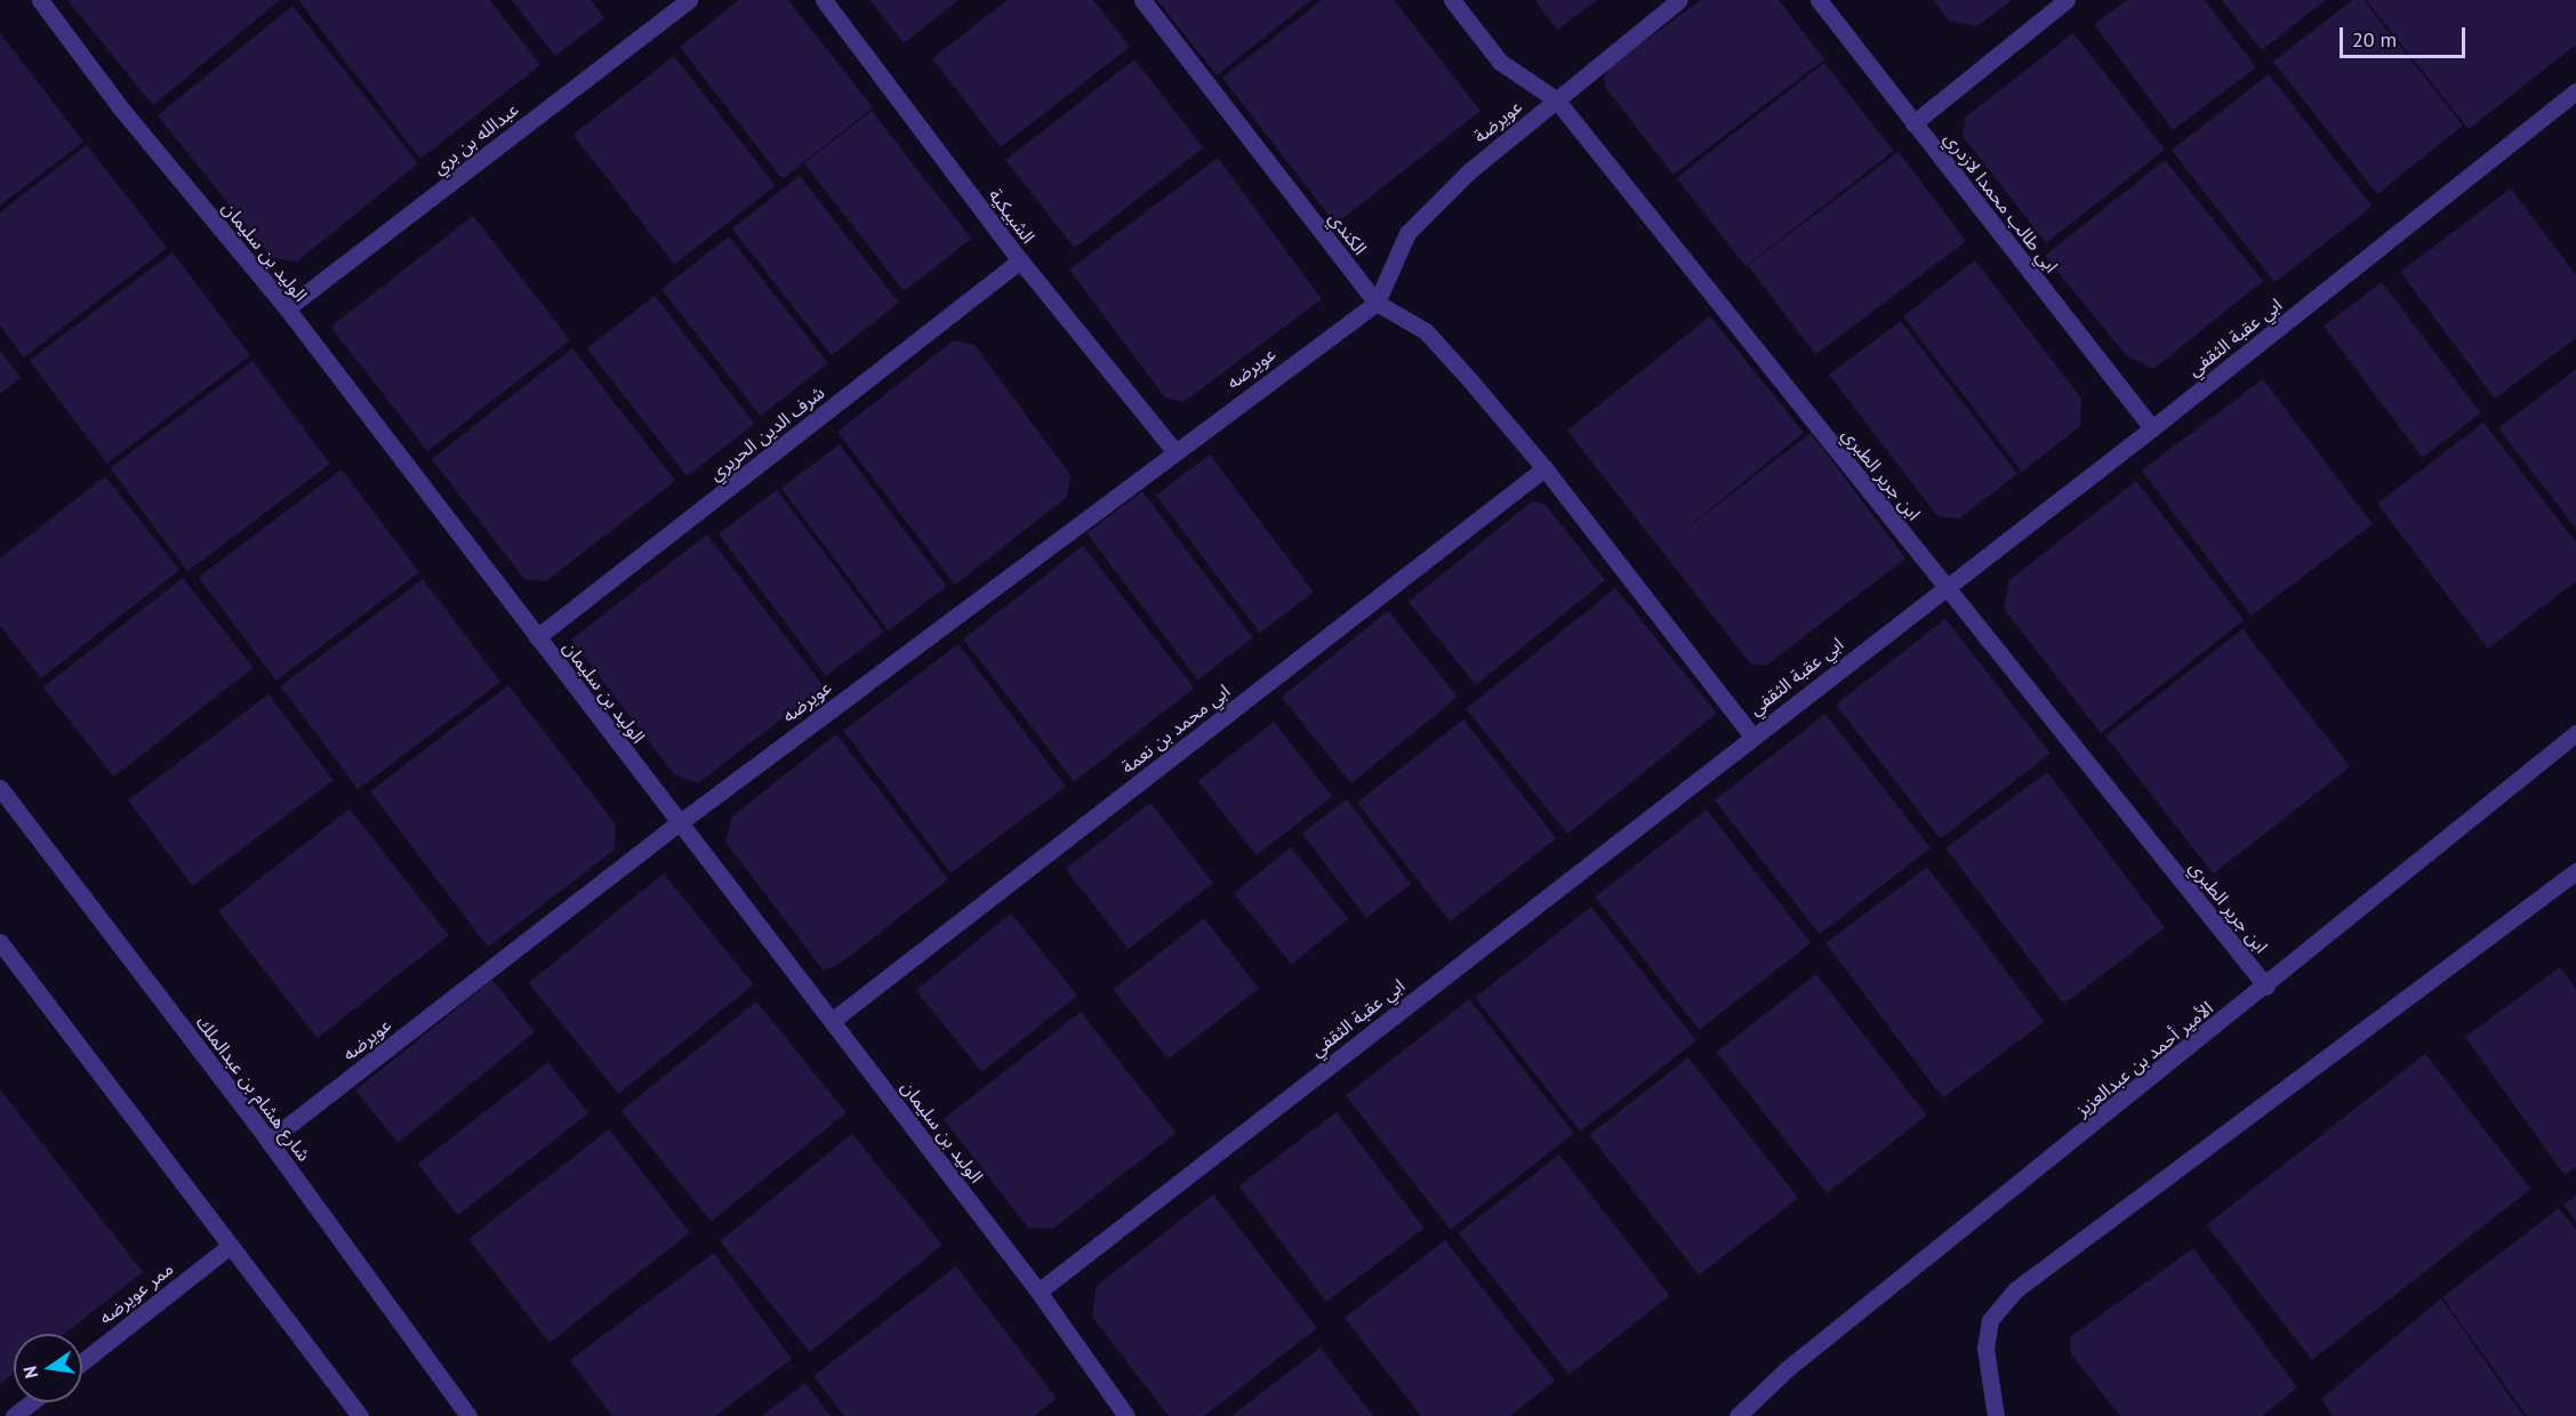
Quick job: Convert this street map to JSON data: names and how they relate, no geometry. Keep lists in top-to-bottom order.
{
  "streets": {
    "street": [
      "عويرضة",
      "عبدالله بن بري",
      "ابي طالب محمدا لازدري",
      "الشبيكية",
      "الكندي",
      "الوليد بن سليمان",
      "ابي عقبة الثقفي",
      "عويرضه",
      "شرف الدين الحريري",
      "ابن جرير الطبري",
      "ابي محمد بن نعمة",
      "الأمير أحمد بن عبدالعزيز",
      "شارع هشام بن عبدالملك",
      "ممر عويرضه"
    ]
  },
  "crossings": [
    ["عويرضة", "الكندي"],
    ["عويرضة", "عويرضه"],
    ["عويرضة", "ابن جرير الطبري"],
    ["عبدالله بن بري", "الوليد بن سليمان"],
    ["ابي طالب محمدا لازدري", "ابي عقبة الثقفي"],
    ["الشبيكية", "عويرضه"],
    ["الشبيكية", "شرف الدين الحريري"],
    ["الكندي", "ابي عقبة الثقفي"],
    ["الكندي", "عويرضه"],
    ["الكندي", "ابي محمد بن نعمة"],
    ["الوليد بن سليمان", "ابي عقبة الثقفي"],
    ["الوليد بن سليمان", "عويرضه"],
    ["الوليد بن سليمان", "شرف الدين الحريري"],
    ["الوليد بن سليمان", "ابي محمد بن نعمة"],
    ["ابي عقبة الثقفي", "ابن جرير الطبري"],
    ["عويرضه", "شارع هشام بن عبدالملك"],
    ["ابن جرير الطبري", "الأمير أحمد بن عبدالعزيز"]
  ],
  "scale_bar": "20 m",
  "north": "left"
}
